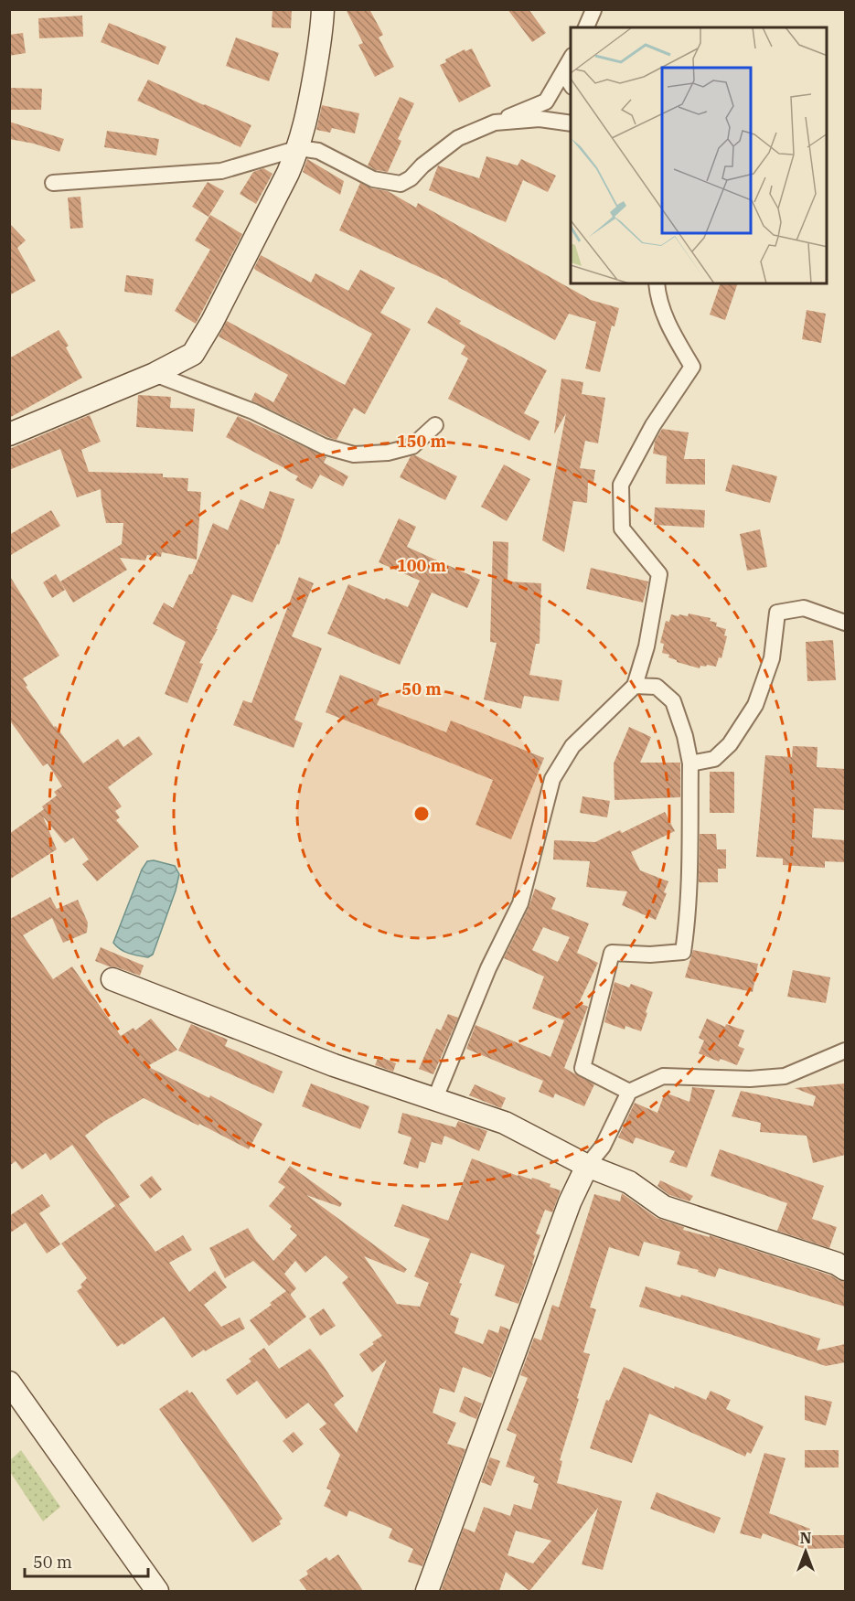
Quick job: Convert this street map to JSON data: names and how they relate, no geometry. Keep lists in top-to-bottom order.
{
  "scale_bar": "50 m",
  "north": "top",
  "rings": ["150 m", "100 m", "50 m"]
}
